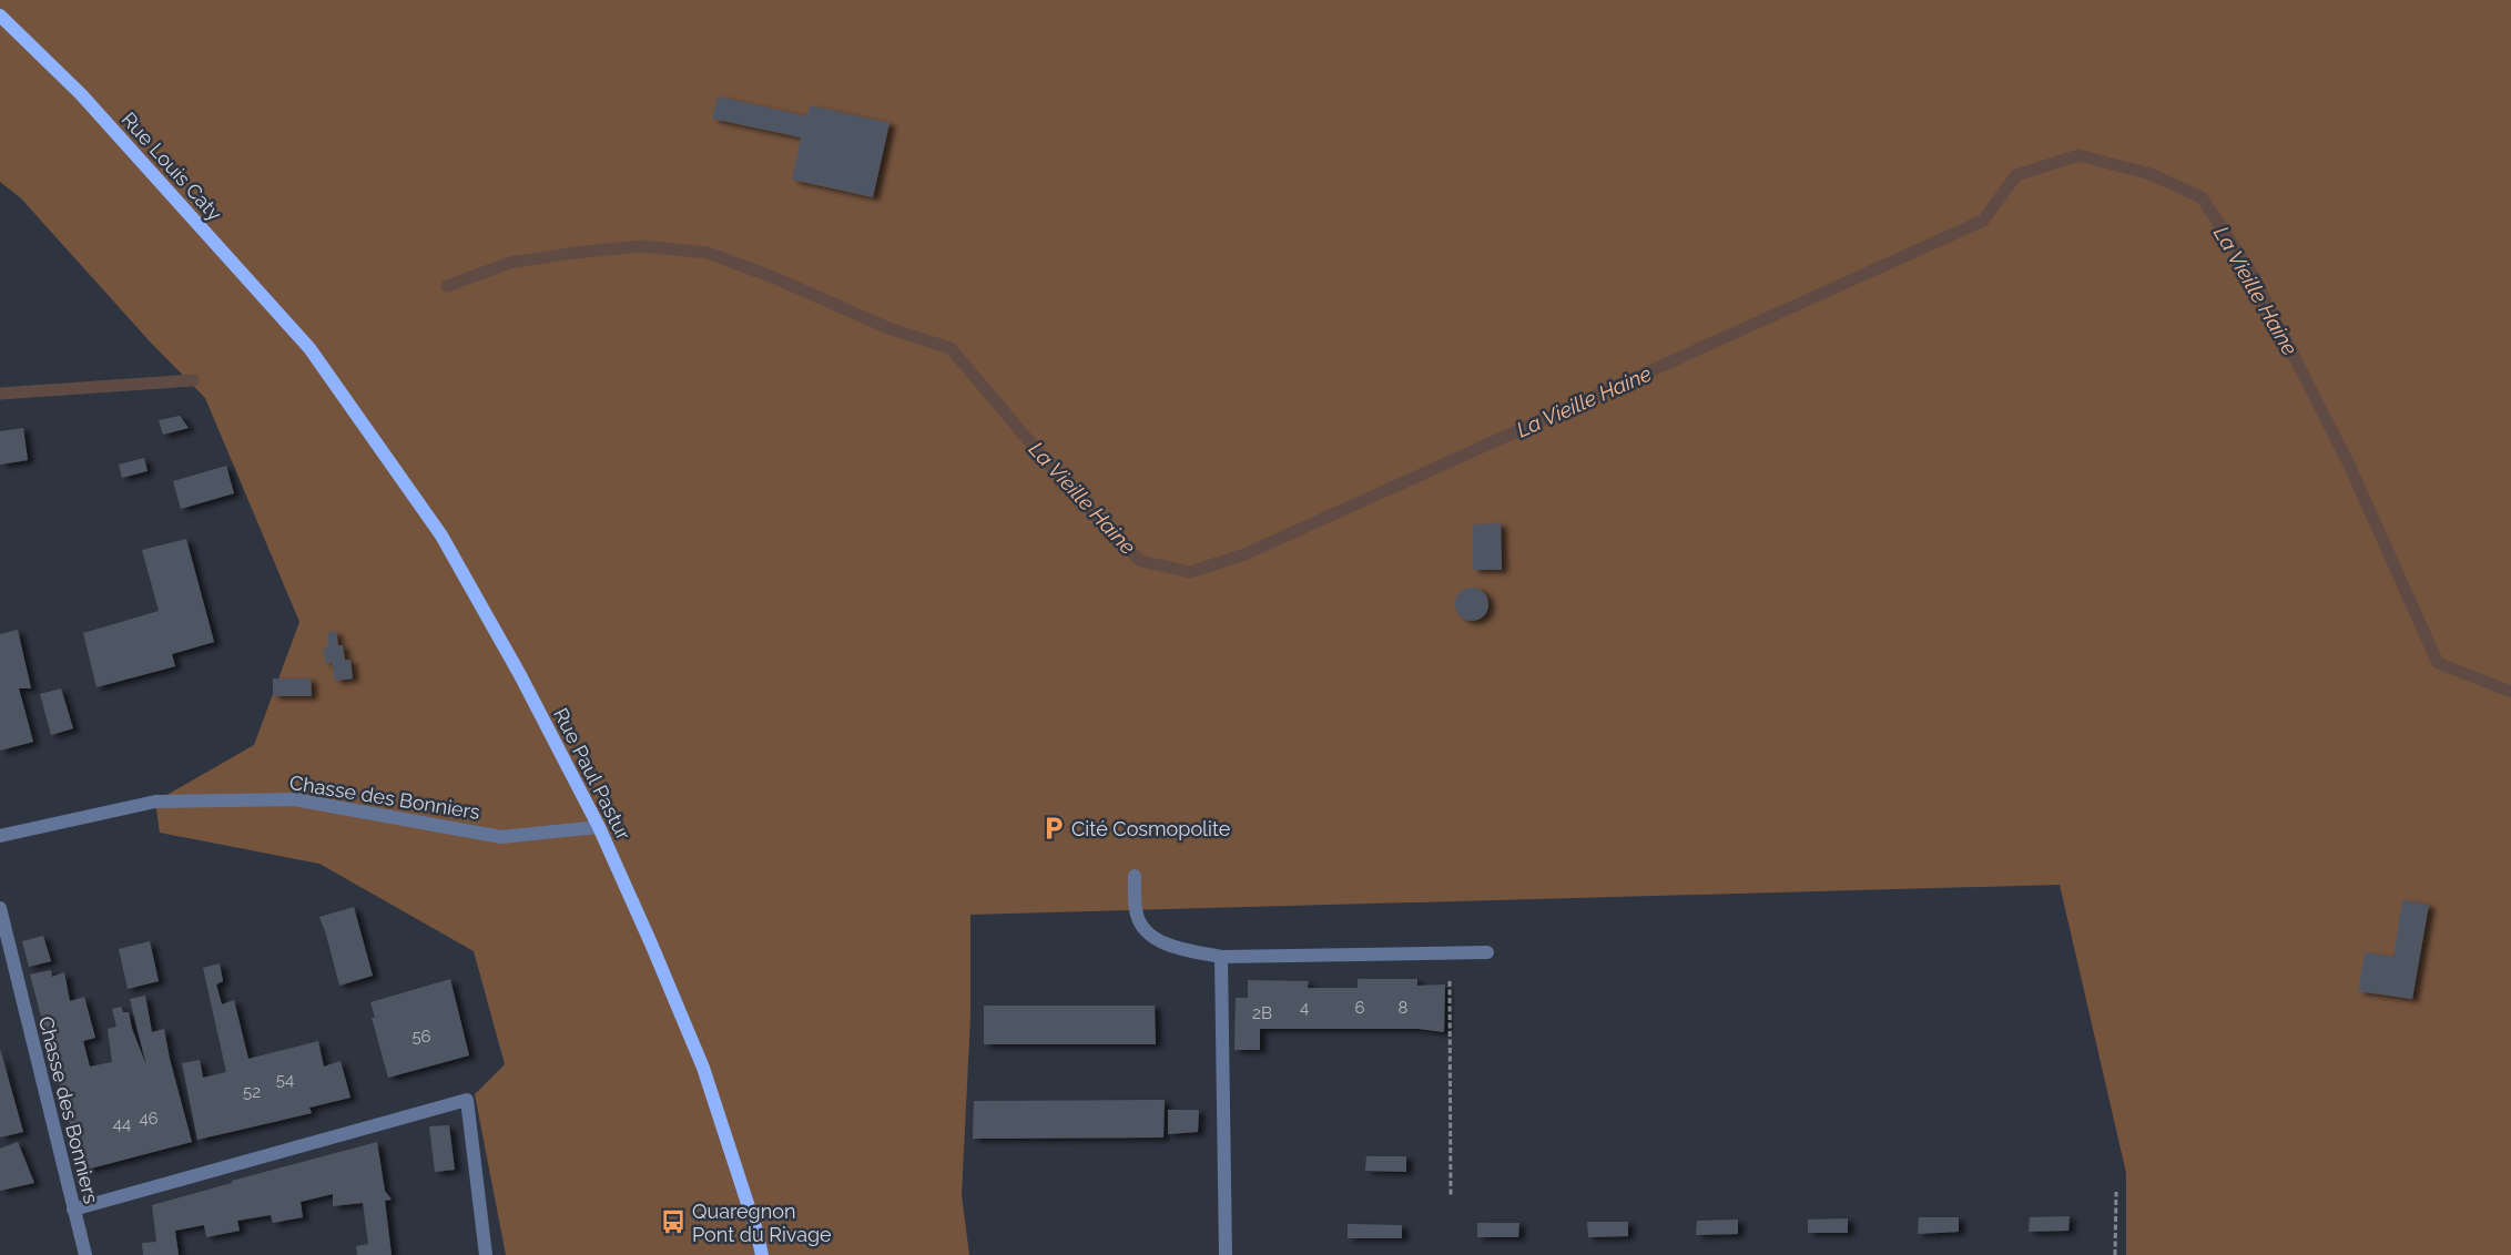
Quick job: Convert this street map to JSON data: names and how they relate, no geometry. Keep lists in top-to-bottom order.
{
  "streets": {
    "main road": ["Rue Louis Caty", "Rue Paul Pastur"],
    "street": ["Chasse des Bonniers"]
  },
  "crossings": [
    ["Rue Louis Caty", "Rue Paul Pastur"],
    ["Rue Paul Pastur", "Chasse des Bonniers"]
  ],
  "water": ["La Vieille Haine"],
  "places": {
    "parking": ["Cité Cosmopolite"],
    "bus stop": ["Quaregnon Pont du Rivage"]
  },
  "house_numbers": [
    "4",
    "6",
    "8",
    "2B",
    "56",
    "54",
    "52",
    "46",
    "44"
  ]
}
